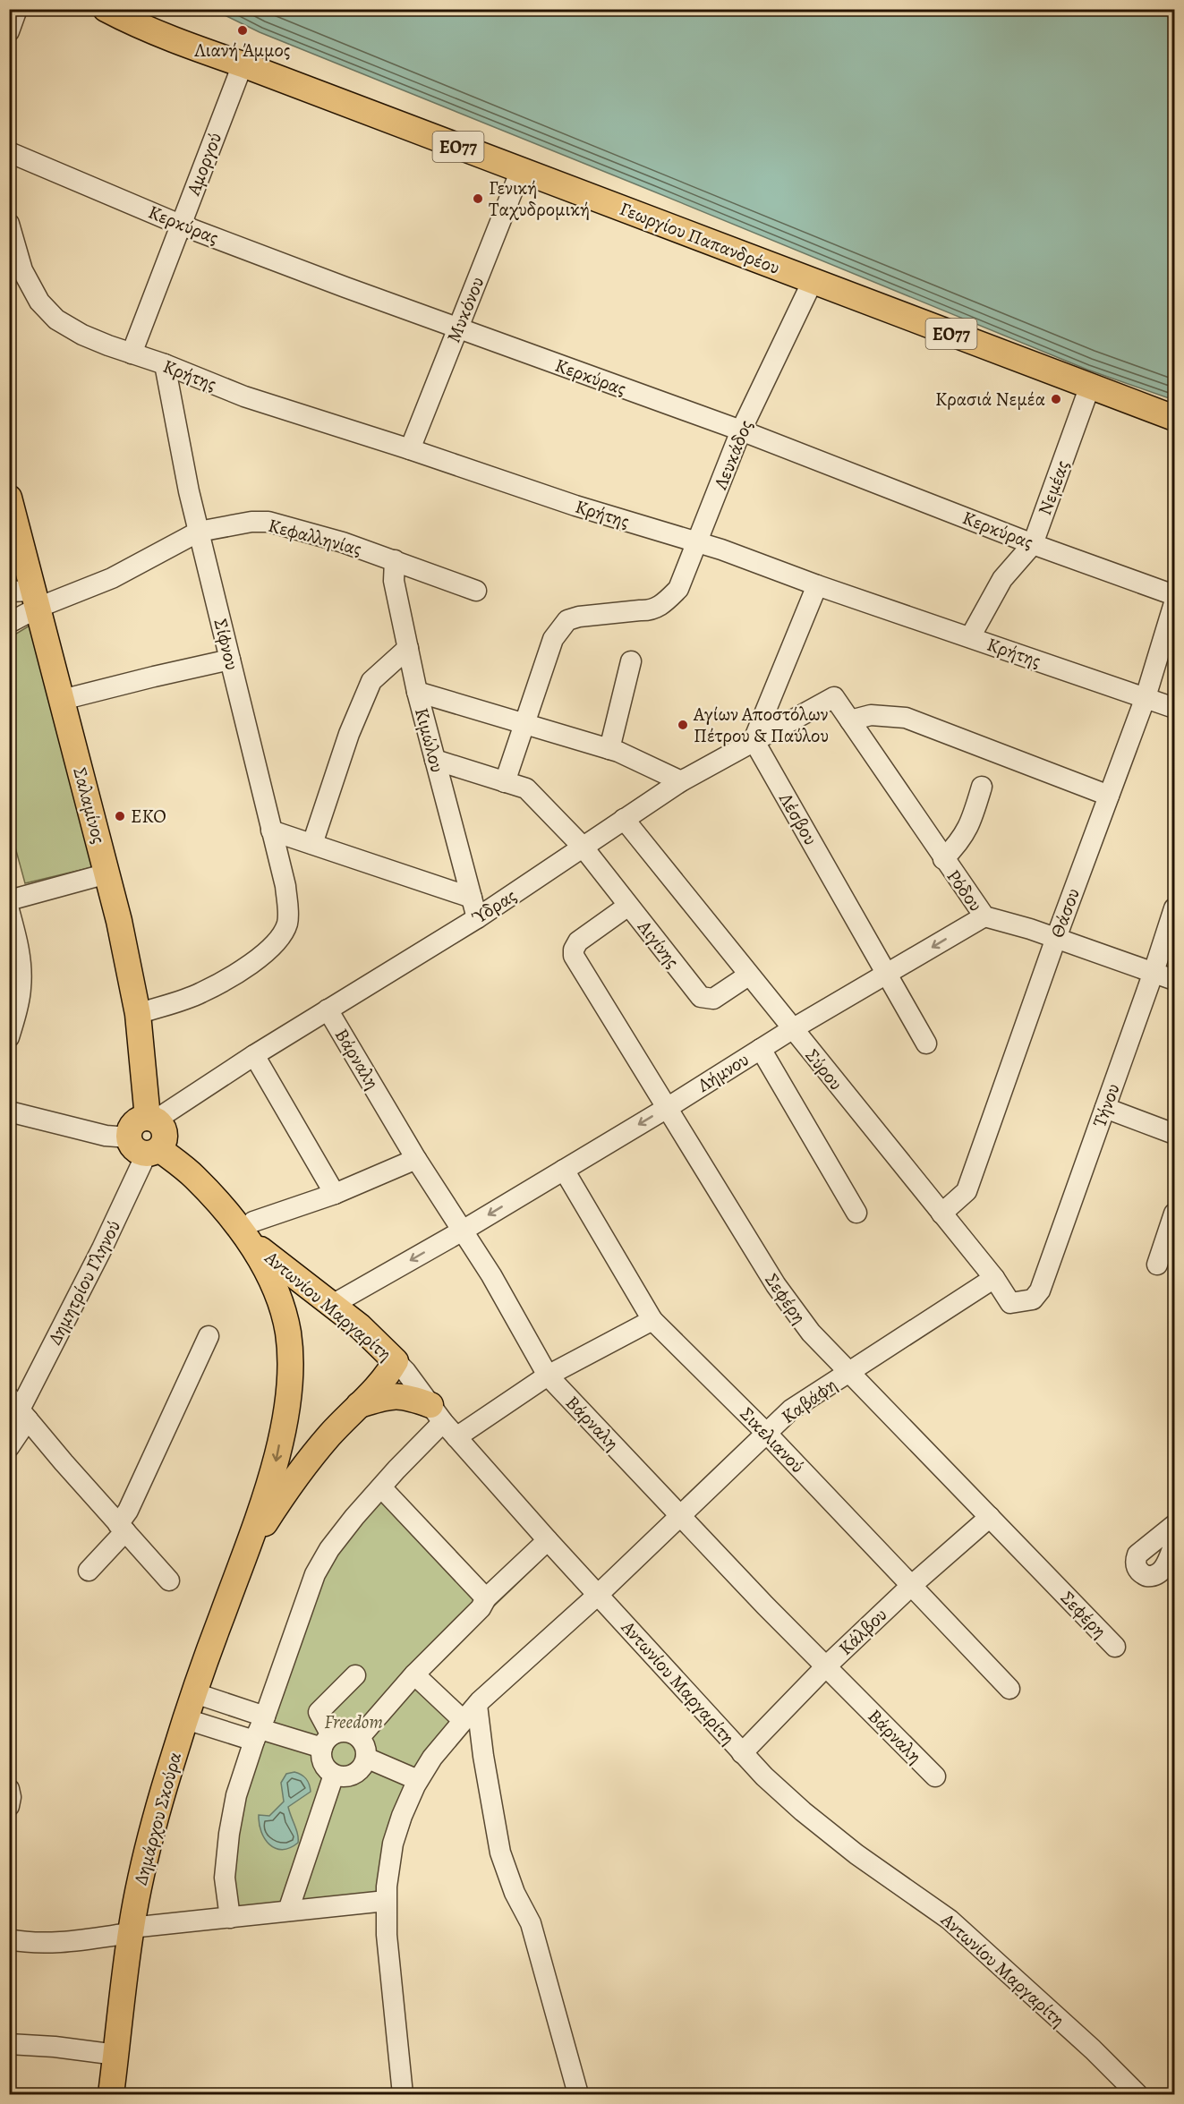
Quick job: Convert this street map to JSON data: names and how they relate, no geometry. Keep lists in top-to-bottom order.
{
  "streets": {
    "main road": [
      "ΕΟ77",
      "Γεωργίου Παπανδρέου",
      "Σαλαμίνος",
      "Αντωνίου Μαργαρίτη",
      "Δημάρχου Σκούρα"
    ],
    "street": [
      "Αμοργού",
      "Κερκύρας",
      "Μυκόνου",
      "Κρήτης",
      "Λευκάδος",
      "Νεμέας",
      "Κεφαλληνίας",
      "Σίφνου",
      "Κιμώλου",
      "Λέσβου",
      "Ρόδου",
      "Ύδρας",
      "Θάσου",
      "Αιγίνης",
      "Βάρναλη",
      "Σύρου",
      "Λήμνου",
      "Τήνου",
      "Δημητρίου Γληνού",
      "Σεφέρη",
      "Καβάφη",
      "Σικελιανού",
      "Κάλβου"
    ]
  },
  "crossings": [
    ["Αμοργού", "Κερκύρας"],
    ["Αμοργού", "Γεωργίου Παπανδρέου"],
    ["Αμοργού", "Κρήτης"],
    ["Κερκύρας", "Μυκόνου"],
    ["Κερκύρας", "Λευκάδος"],
    ["Κερκύρας", "Νεμέας"],
    ["Γεωργίου Παπανδρέου", "Μυκόνου"],
    ["Γεωργίου Παπανδρέου", "Λευκάδος"],
    ["Γεωργίου Παπανδρέου", "Νεμέας"],
    ["Μυκόνου", "Κρήτης"],
    ["Κρήτης", "Λευκάδος"],
    ["Κρήτης", "Νεμέας"],
    ["Κρήτης", "Σίφνου"],
    ["Κρήτης", "Θάσου"],
    ["Λευκάδος", "Αιγίνης"],
    ["Κεφαλληνίας", "Σίφνου"],
    ["Κεφαλληνίας", "Κιμώλου"],
    ["Κεφαλληνίας", "Σαλαμίνος"],
    ["Σίφνου", "Σαλαμίνος"],
    ["Κιμώλου", "Ύδρας"],
    ["Κιμώλου", "Αιγίνης"],
    ["Σαλαμίνος", "Ύδρας"],
    ["Σαλαμίνος", "Δημητρίου Γληνού"],
    ["Λέσβου", "Ύδρας"],
    ["Λέσβου", "Λήμνου"],
    ["Ρόδου", "Ύδρας"],
    ["Ρόδου", "Θάσου"],
    ["Ρόδου", "Λήμνου"],
    ["Ρόδου", "Τήνου"],
    ["Ύδρας", "Αιγίνης"],
    ["Ύδρας", "Βάρναλη"],
    ["Ύδρας", "Σύρου"],
    ["Θάσου", "Σύρου"],
    ["Αιγίνης", "Σύρου"],
    ["Αιγίνης", "Σεφέρη"],
    ["Βάρναλη", "Λήμνου"],
    ["Βάρναλη", "Καβάφη"],
    ["Βάρναλη", "Κάλβου"],
    ["Σύρου", "Λήμνου"],
    ["Σύρου", "Τήνου"],
    ["Σύρου", "Καβάφη"],
    ["Λήμνου", "Σεφέρη"],
    ["Λήμνου", "Αντωνίου Μαργαρίτη"],
    ["Λήμνου", "Σικελιανού"],
    ["Σεφέρη", "Καβάφη"],
    ["Σεφέρη", "Κάλβου"],
    ["Αντωνίου Μαργαρίτη", "Καβάφη"],
    ["Αντωνίου Μαργαρίτη", "Κάλβου"],
    ["Καβάφη", "Σικελιανού"],
    ["Σικελιανού", "Κάλβου"]
  ],
  "parks": ["Freedom"],
  "places": [
    "Λιανή Άμμος",
    "Γενική Ταχυδρομική",
    "Κρασιά Νεμέα",
    "Αγίων Αποστόλων Πέτρου & Παύλου",
    "EKO"
  ]
}
